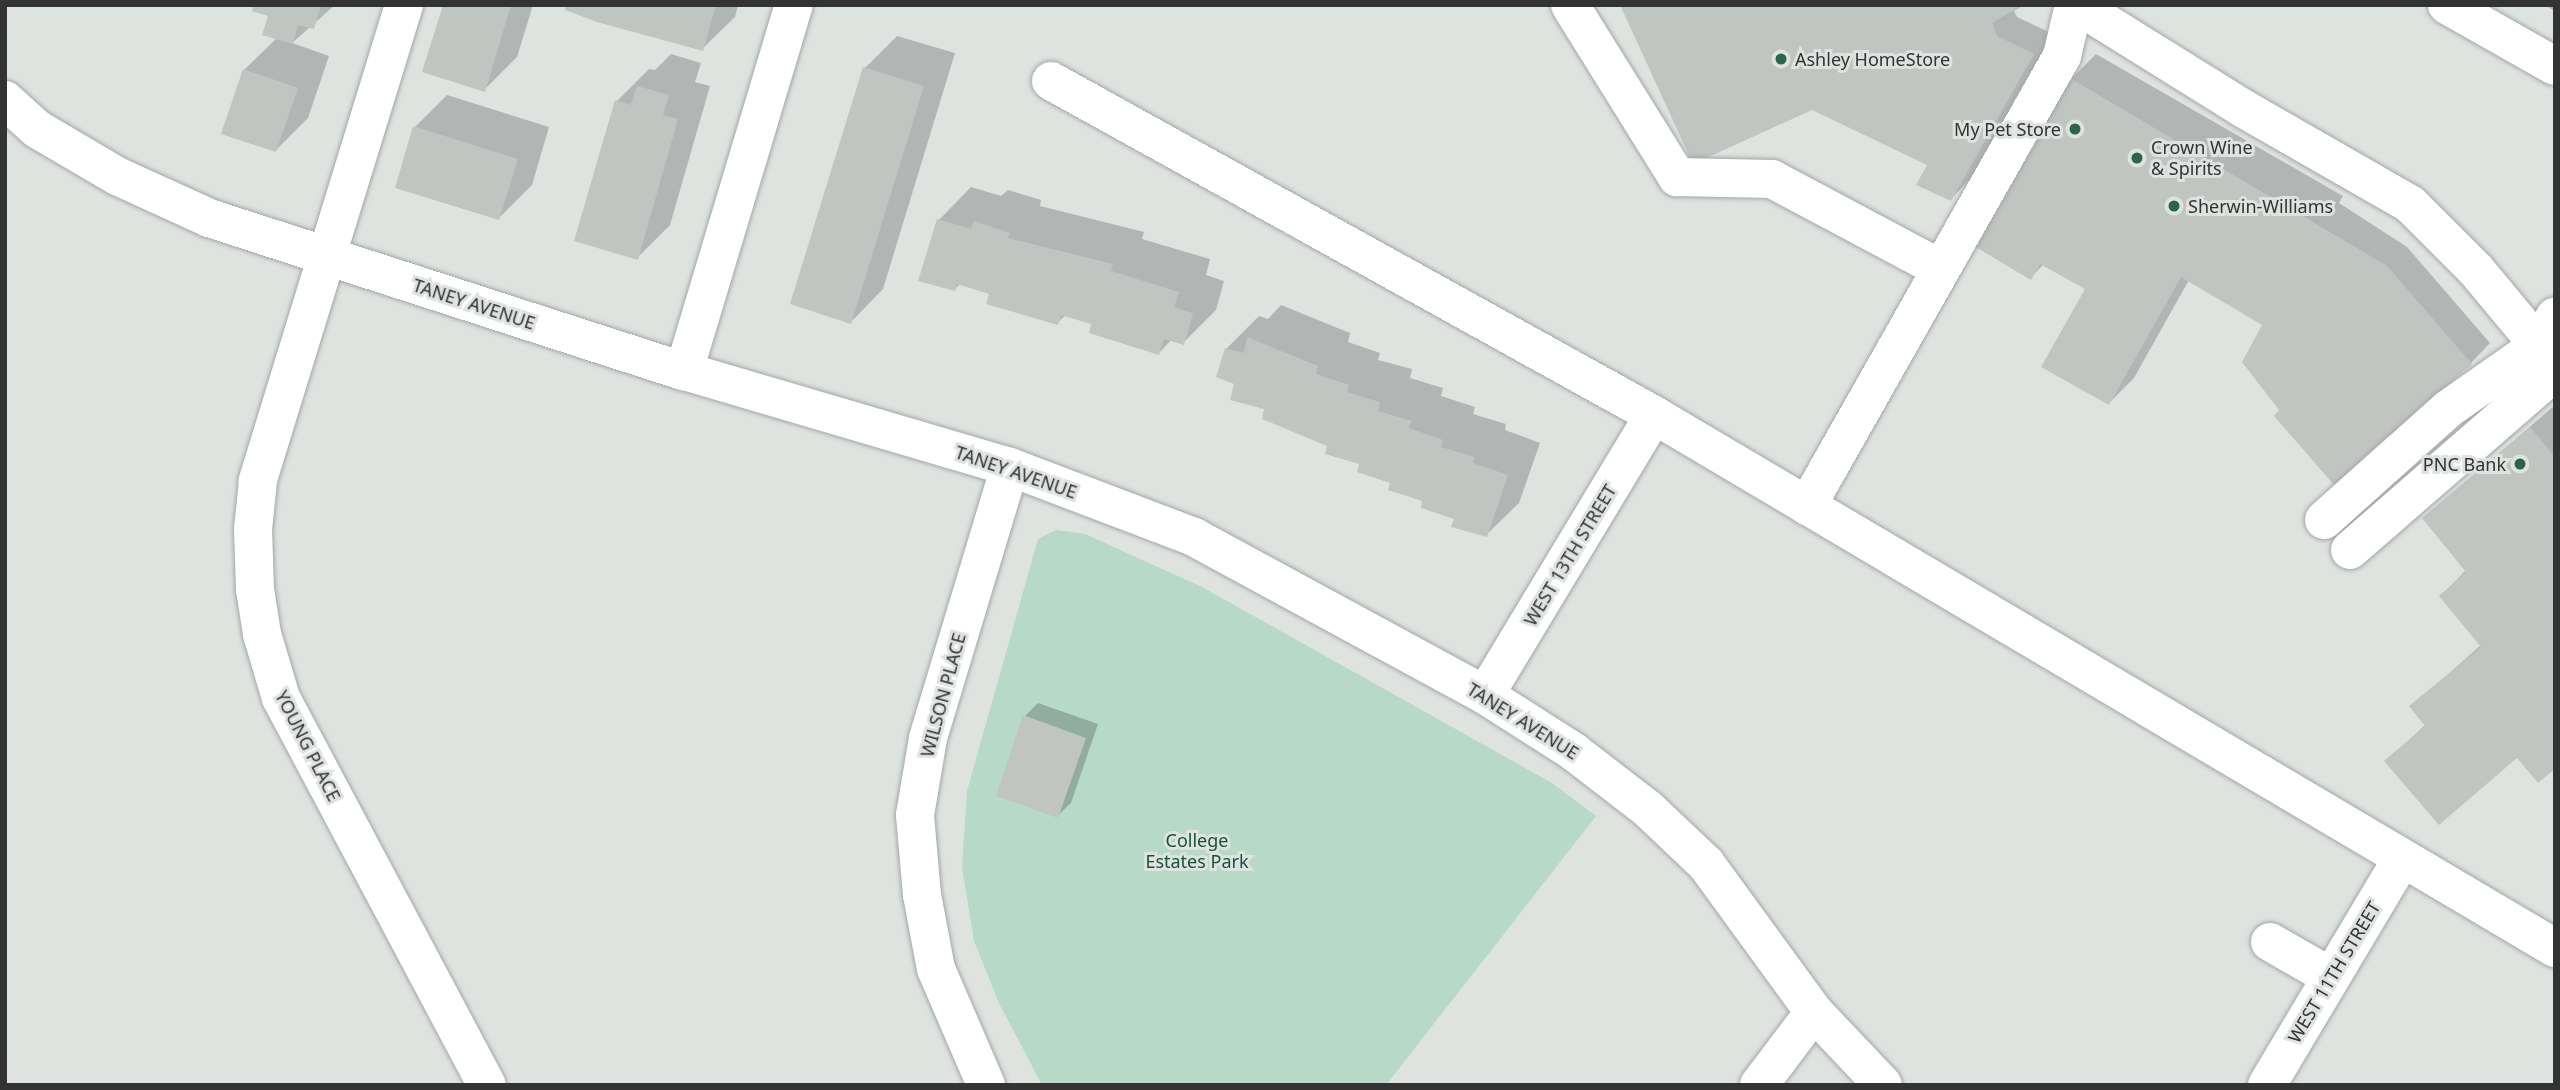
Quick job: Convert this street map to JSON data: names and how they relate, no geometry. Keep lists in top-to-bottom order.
{
  "streets": {
    "street": [
      "TANEY AVENUE",
      "WEST 13TH STREET",
      "WILSON PLACE",
      "YOUNG PLACE",
      "WEST 11TH STREET"
    ]
  },
  "crossings": [
    ["TANEY AVENUE", "WEST 13TH STREET"],
    ["TANEY AVENUE", "WILSON PLACE"],
    ["TANEY AVENUE", "YOUNG PLACE"]
  ],
  "parks": ["College Estates Park"],
  "places": [
    "Ashley HomeStore",
    "My Pet Store",
    "Crown Wine & Spirits",
    "Sherwin-Williams",
    "PNC Bank"
  ]
}
